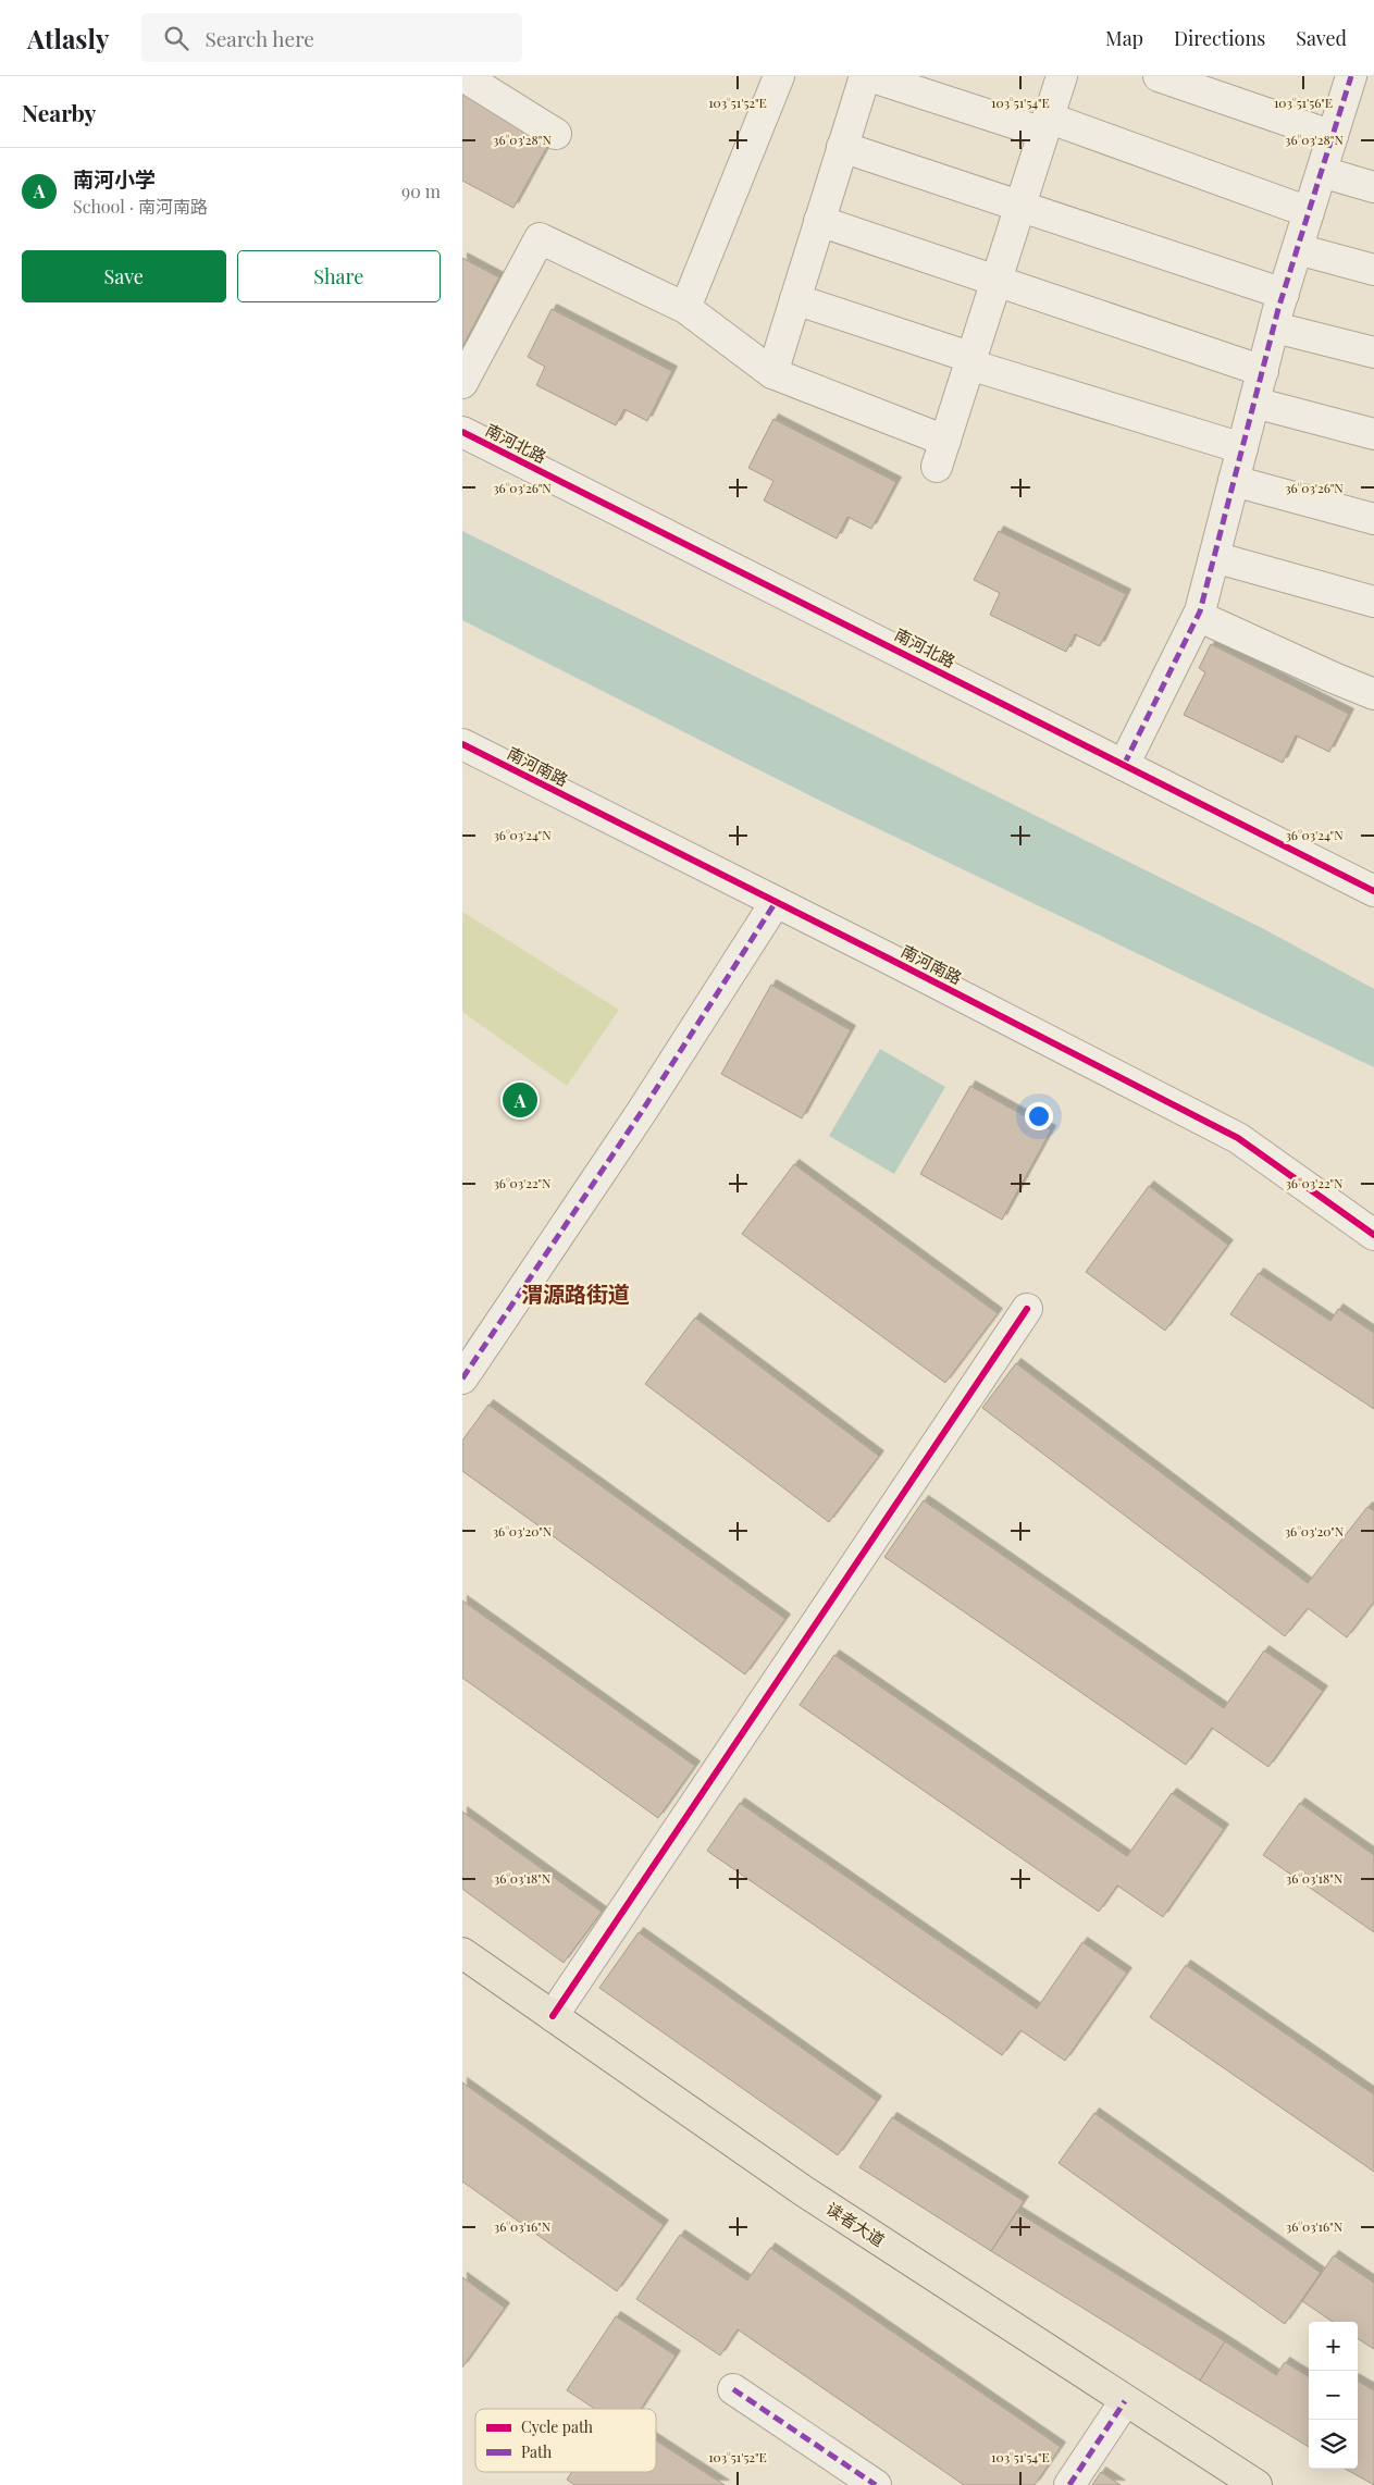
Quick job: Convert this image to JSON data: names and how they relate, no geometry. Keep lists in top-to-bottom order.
{
  "streets": {
    "main road": ["读者大道"],
    "street": ["南河北路", "南河南路"]
  },
  "districts": ["渭源路街道"],
  "legend": ["Cycle path", "Path"],
  "page": {
    "header": "Atlasly",
    "search": "Search here",
    "nav": ["Map", "Directions", "Saved"],
    "heading": "Nearby",
    "list": [
      {
        "mark": "A",
        "name": "南河小学",
        "note": "School · 南河南路",
        "value": "90 m"
      }
    ],
    "buttons": ["Save", "Share"],
    "pins": "A",
    "map_buttons": ["+", "−"]
  },
  "coordinates": [
    "103°51'52\"E",
    "103°51'54\"E",
    "103°51'56\"E",
    "36°03'28\"N",
    "36°03'26\"N",
    "36°03'24\"N",
    "36°03'22\"N",
    "36°03'20\"N",
    "36°03'18\"N",
    "36°03'16\"N"
  ]
}
